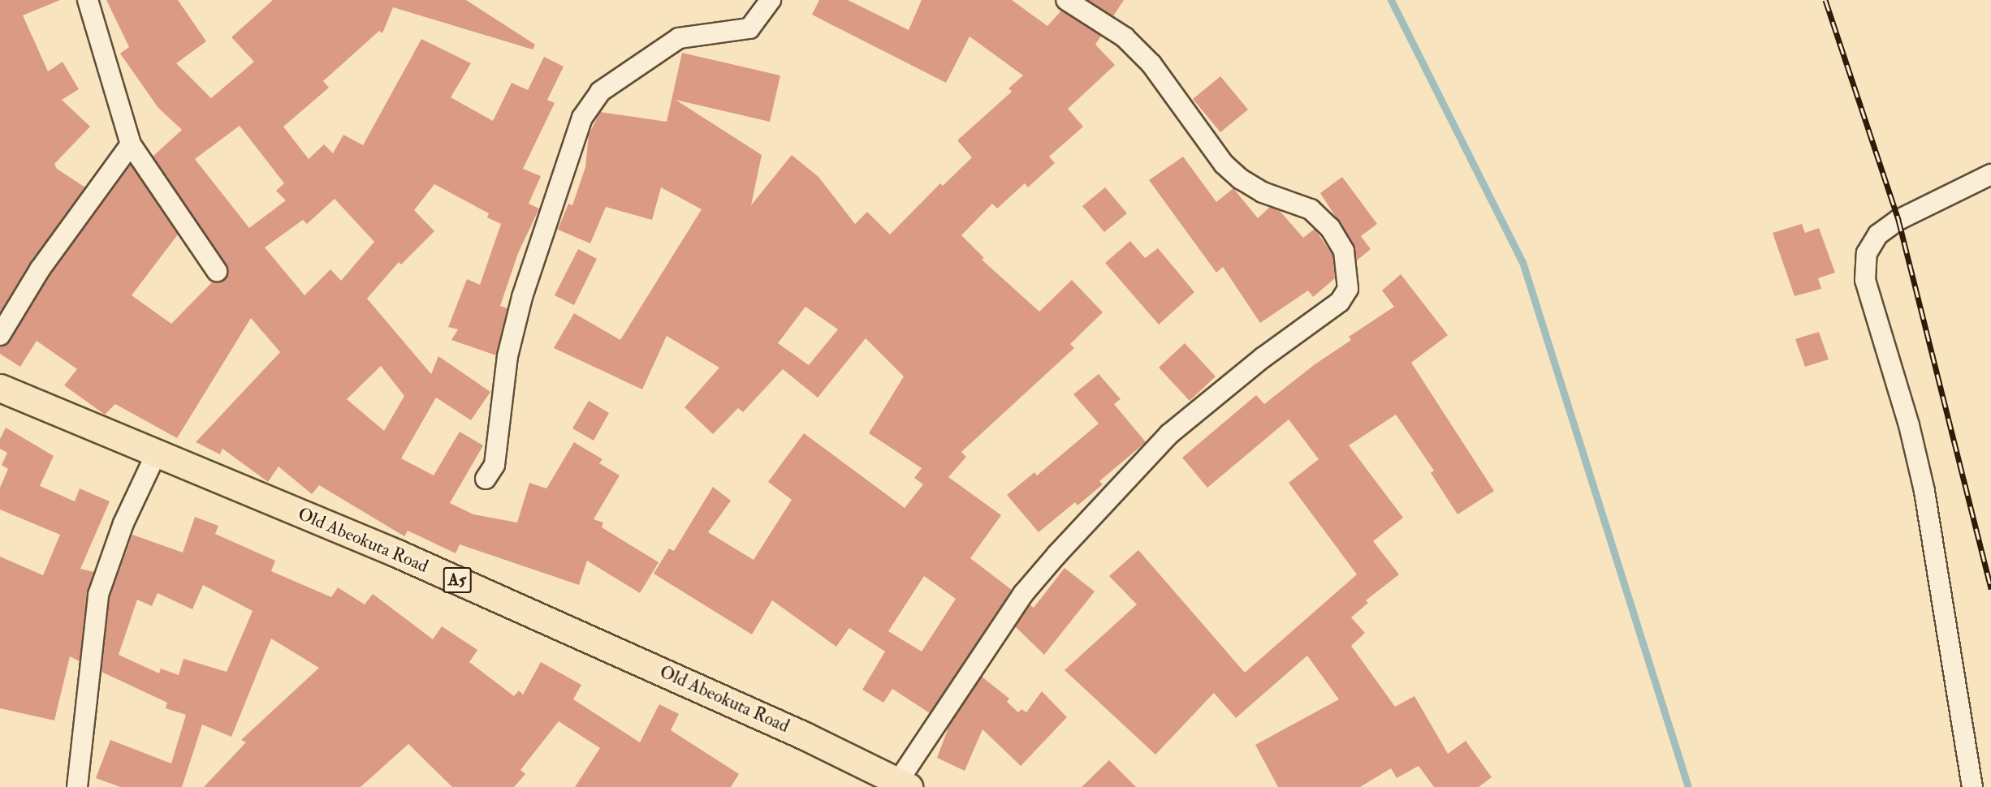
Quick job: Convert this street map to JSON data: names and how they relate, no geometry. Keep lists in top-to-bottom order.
{
  "streets": {
    "highway": ["Old Abeokuta Road", "A5"]
  }
}
